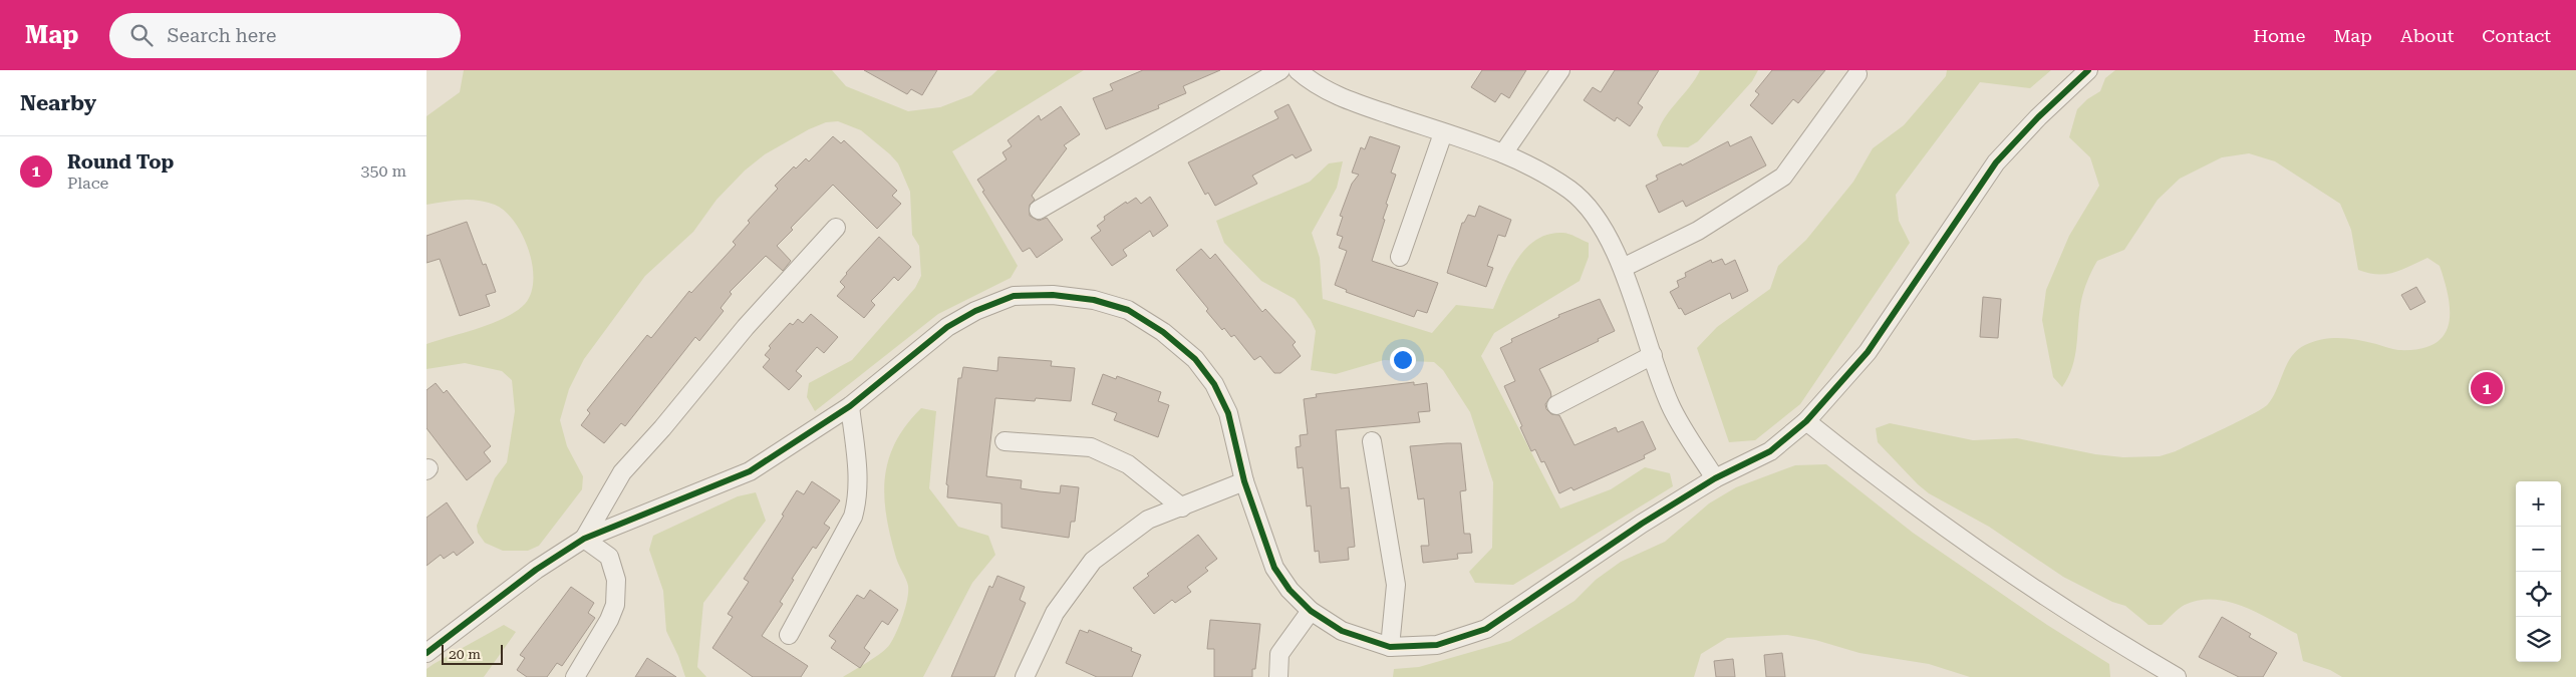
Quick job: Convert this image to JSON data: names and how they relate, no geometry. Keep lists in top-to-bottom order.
{
  "scale_bar": "20 m",
  "page": {
    "header": "Map",
    "search": "Search here",
    "nav": [
      "Home",
      "Map",
      "About",
      "Contact"
    ],
    "heading": "Nearby",
    "list": [
      {
        "mark": "1",
        "name": "Round Top",
        "note": "Place",
        "value": "350 m"
      }
    ],
    "pins": "1",
    "map_buttons": ["+", "−"],
    "scale": "20 m"
  }
}
